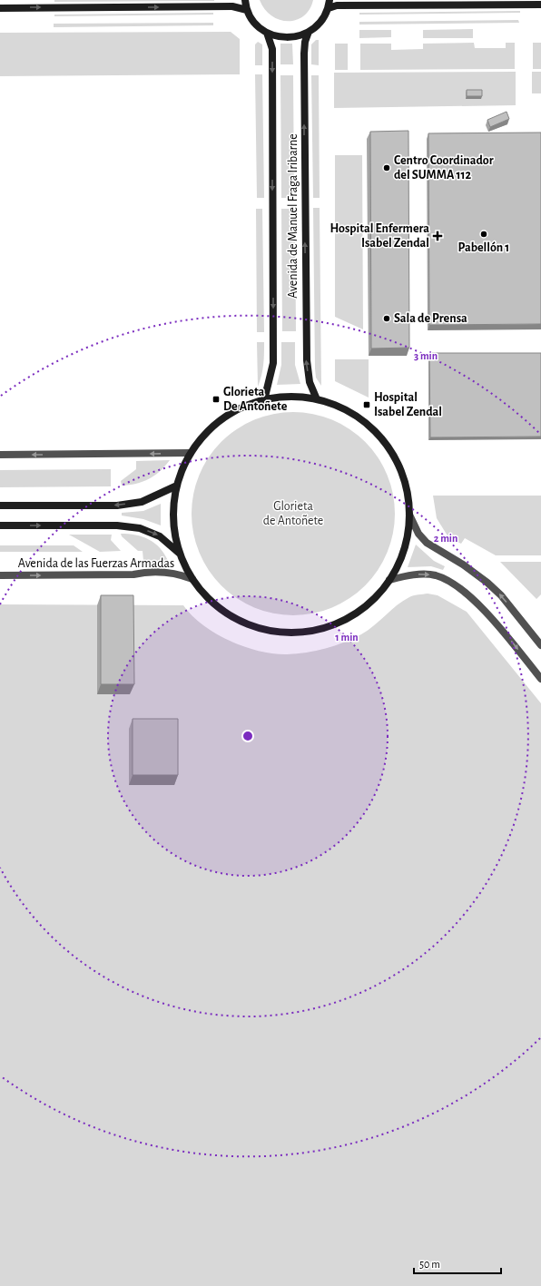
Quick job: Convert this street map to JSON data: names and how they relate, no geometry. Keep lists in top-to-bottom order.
{
  "streets": {
    "street": ["Avenida de Manuel Fraga Iribarne", "Avenida de las Fuerzas Armadas"]
  },
  "parks": ["Glorieta de Antoñete"],
  "places": {
    "other": ["Centro Coordinador del SUMMA 112", "Pabellón 1", "Sala de Prensa"],
    "health": ["Hospital Enfermera Isabel Zendal"],
    "transit": ["Glorieta De Antoñete", "Hospital Isabel Zendal"]
  },
  "scale_bar": "50 m",
  "rings": ["3 min", "2 min", "1 min"]
}
